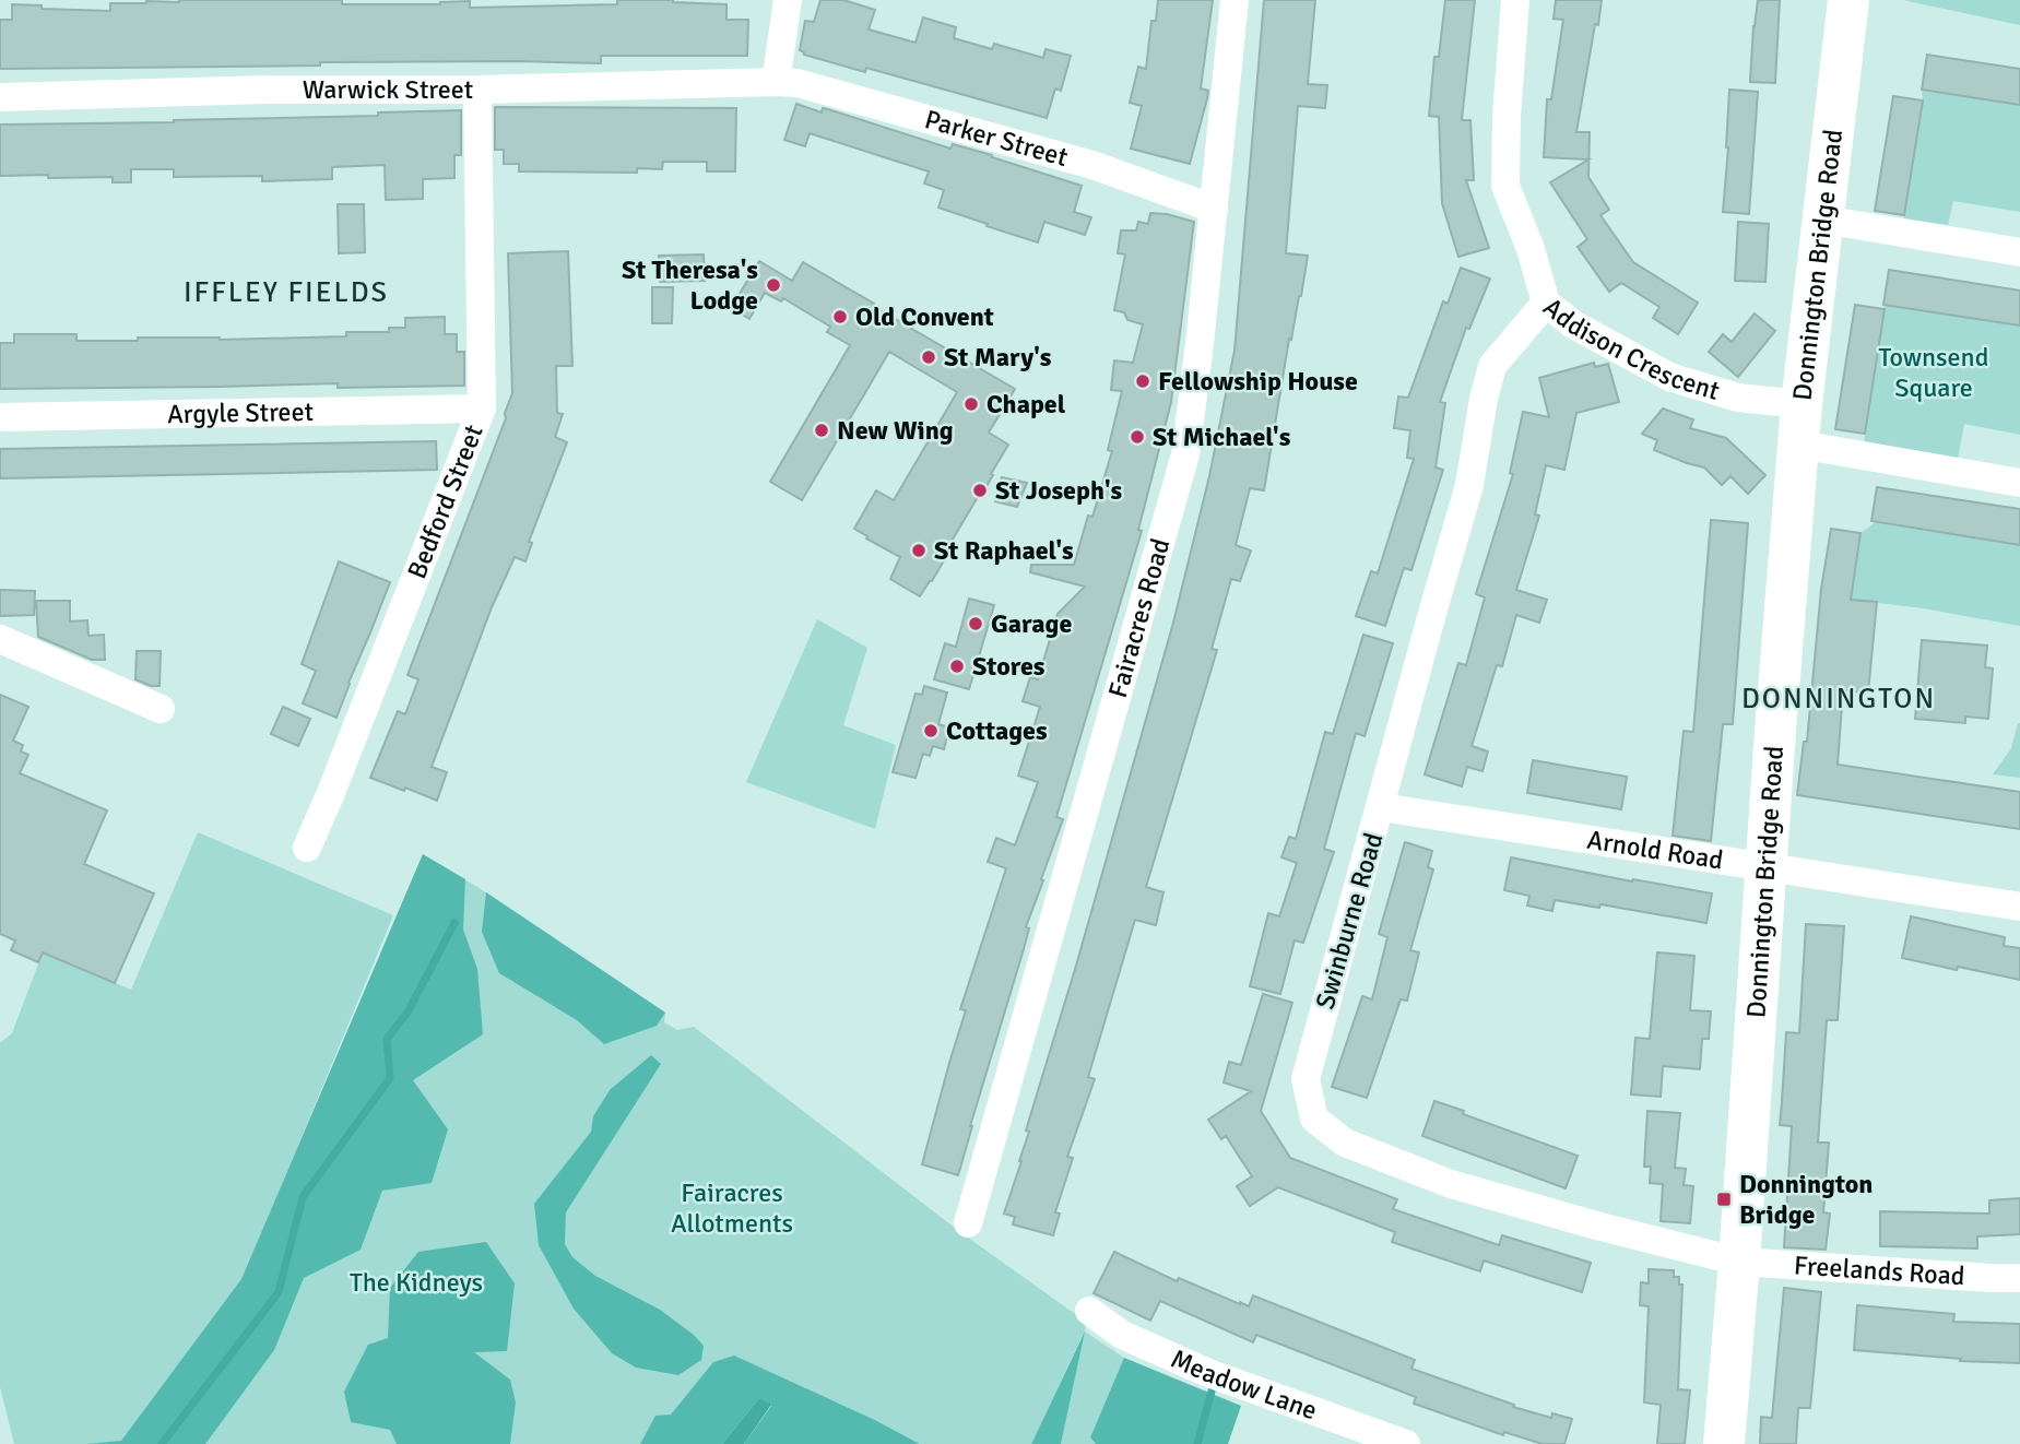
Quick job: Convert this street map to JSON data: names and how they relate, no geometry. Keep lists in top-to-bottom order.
{
  "streets": {
    "main road": ["Donnington Bridge Road"],
    "street": [
      "Warwick Street",
      "Parker Street",
      "Addison Crescent",
      "Argyle Street",
      "Bedford Street",
      "Fairacres Road",
      "Arnold Road",
      "Swinburne Road",
      "Freelands Road",
      "Meadow Lane"
    ]
  },
  "crossings": [
    ["Warwick Street", "Parker Street"],
    ["Warwick Street", "Bedford Street"],
    ["Parker Street", "Fairacres Road"],
    ["Donnington Bridge Road", "Addison Crescent"],
    ["Donnington Bridge Road", "Arnold Road"],
    ["Donnington Bridge Road", "Swinburne Road"],
    ["Donnington Bridge Road", "Freelands Road"],
    ["Addison Crescent", "Swinburne Road"],
    ["Argyle Street", "Bedford Street"],
    ["Arnold Road", "Swinburne Road"],
    ["Swinburne Road", "Freelands Road"]
  ],
  "districts": ["IFFLEY FIELDS", "DONNINGTON"],
  "parks": ["Townsend Square", "Fairacres Allotments", "The Kidneys"],
  "places": {
    "other": [
      "St Theresa's Lodge",
      "Old Convent",
      "St Mary's",
      "Fellowship House",
      "Chapel",
      "New Wing",
      "St Michael's",
      "St Joseph's",
      "St Raphael's",
      "Garage",
      "Stores",
      "Cottages"
    ],
    "transit": ["Donnington Bridge"]
  }
}
